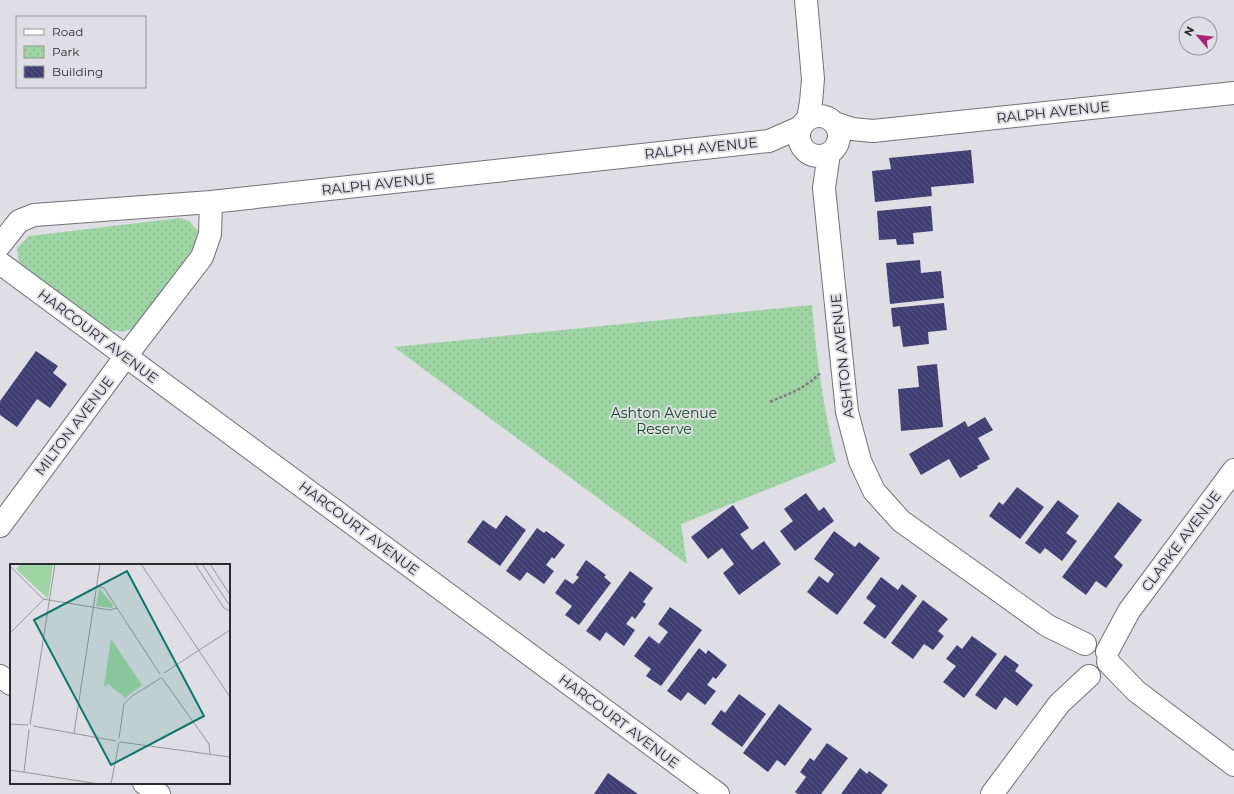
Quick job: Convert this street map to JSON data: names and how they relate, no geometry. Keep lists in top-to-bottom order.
{
  "streets": {
    "street": [
      "RALPH AVENUE",
      "HARCOURT AVENUE",
      "ASHTON AVENUE",
      "MILTON AVENUE",
      "CLARKE AVENUE"
    ]
  },
  "crossings": [
    ["RALPH AVENUE", "ASHTON AVENUE"],
    ["RALPH AVENUE", "MILTON AVENUE"],
    ["HARCOURT AVENUE", "MILTON AVENUE"],
    ["ASHTON AVENUE", "CLARKE AVENUE"]
  ],
  "parks": ["Ashton Avenue Reserve"],
  "legend": ["Road", "Park", "Building"],
  "north": "top left"
}
